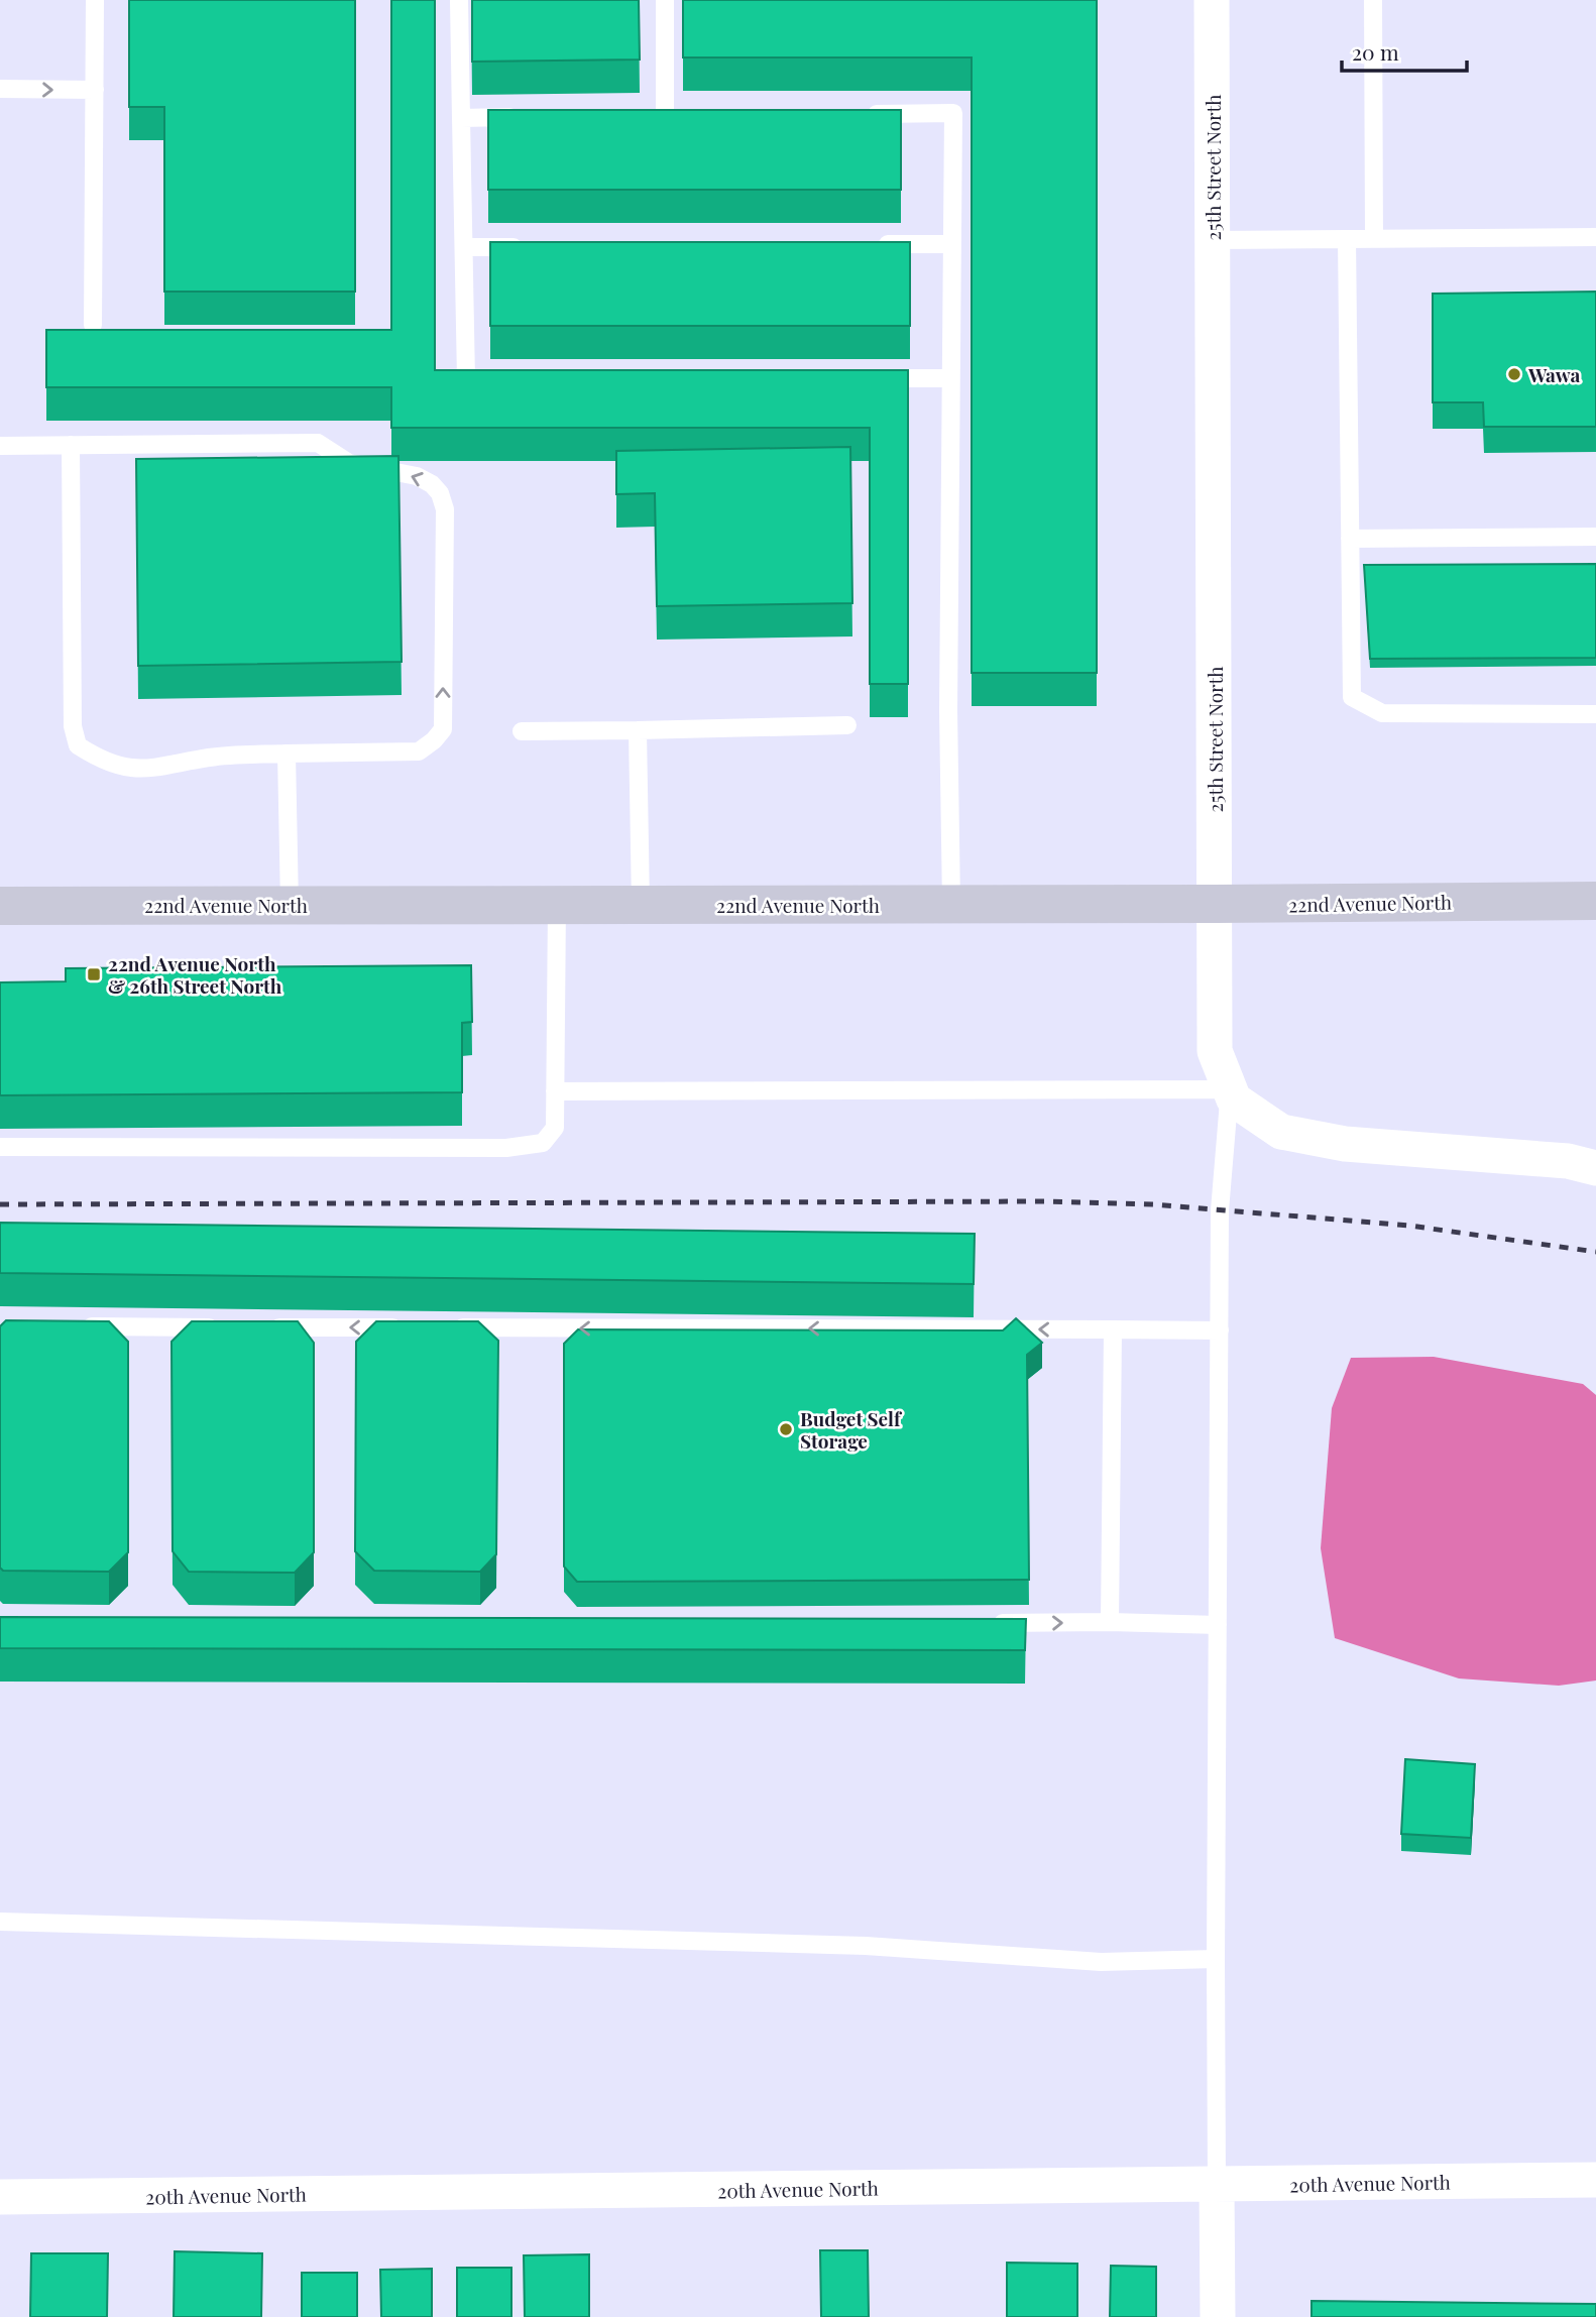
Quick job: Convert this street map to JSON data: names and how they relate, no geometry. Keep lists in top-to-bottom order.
{
  "streets": {
    "main road": ["22nd Avenue North"],
    "street": ["25th Street North", "20th Avenue North"]
  },
  "crossings": [
    ["25th Street North", "22nd Avenue North"]
  ],
  "places": {
    "other": ["Wawa", "Budget Self Storage"],
    "transit": ["22nd Avenue North & 26th Street North"]
  },
  "scale_bar": "20 m"
}
